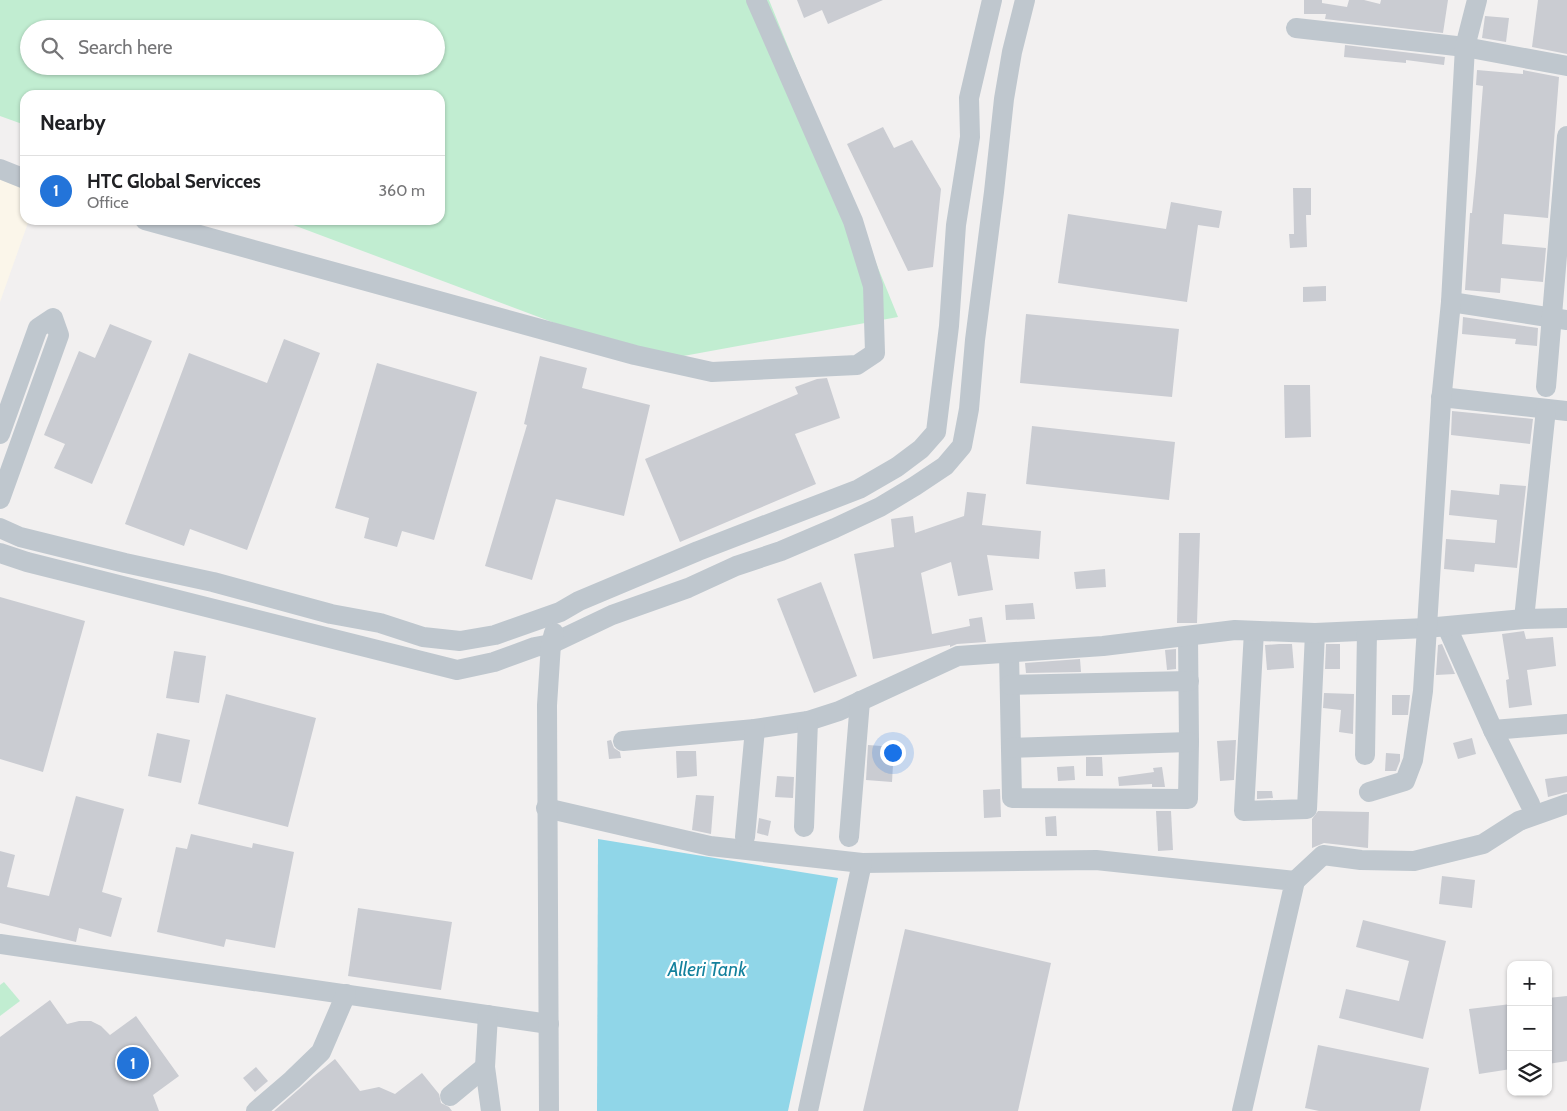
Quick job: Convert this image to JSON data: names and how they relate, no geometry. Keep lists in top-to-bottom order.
{
  "water": ["Alleri Tank"],
  "page": {
    "search": "Search here",
    "heading": "Nearby",
    "list": [
      {
        "mark": "1",
        "name": "HTC Global Servicces",
        "note": "Office",
        "value": "360 m"
      }
    ],
    "map_buttons": ["+", "−"],
    "pins": "1"
  }
}
